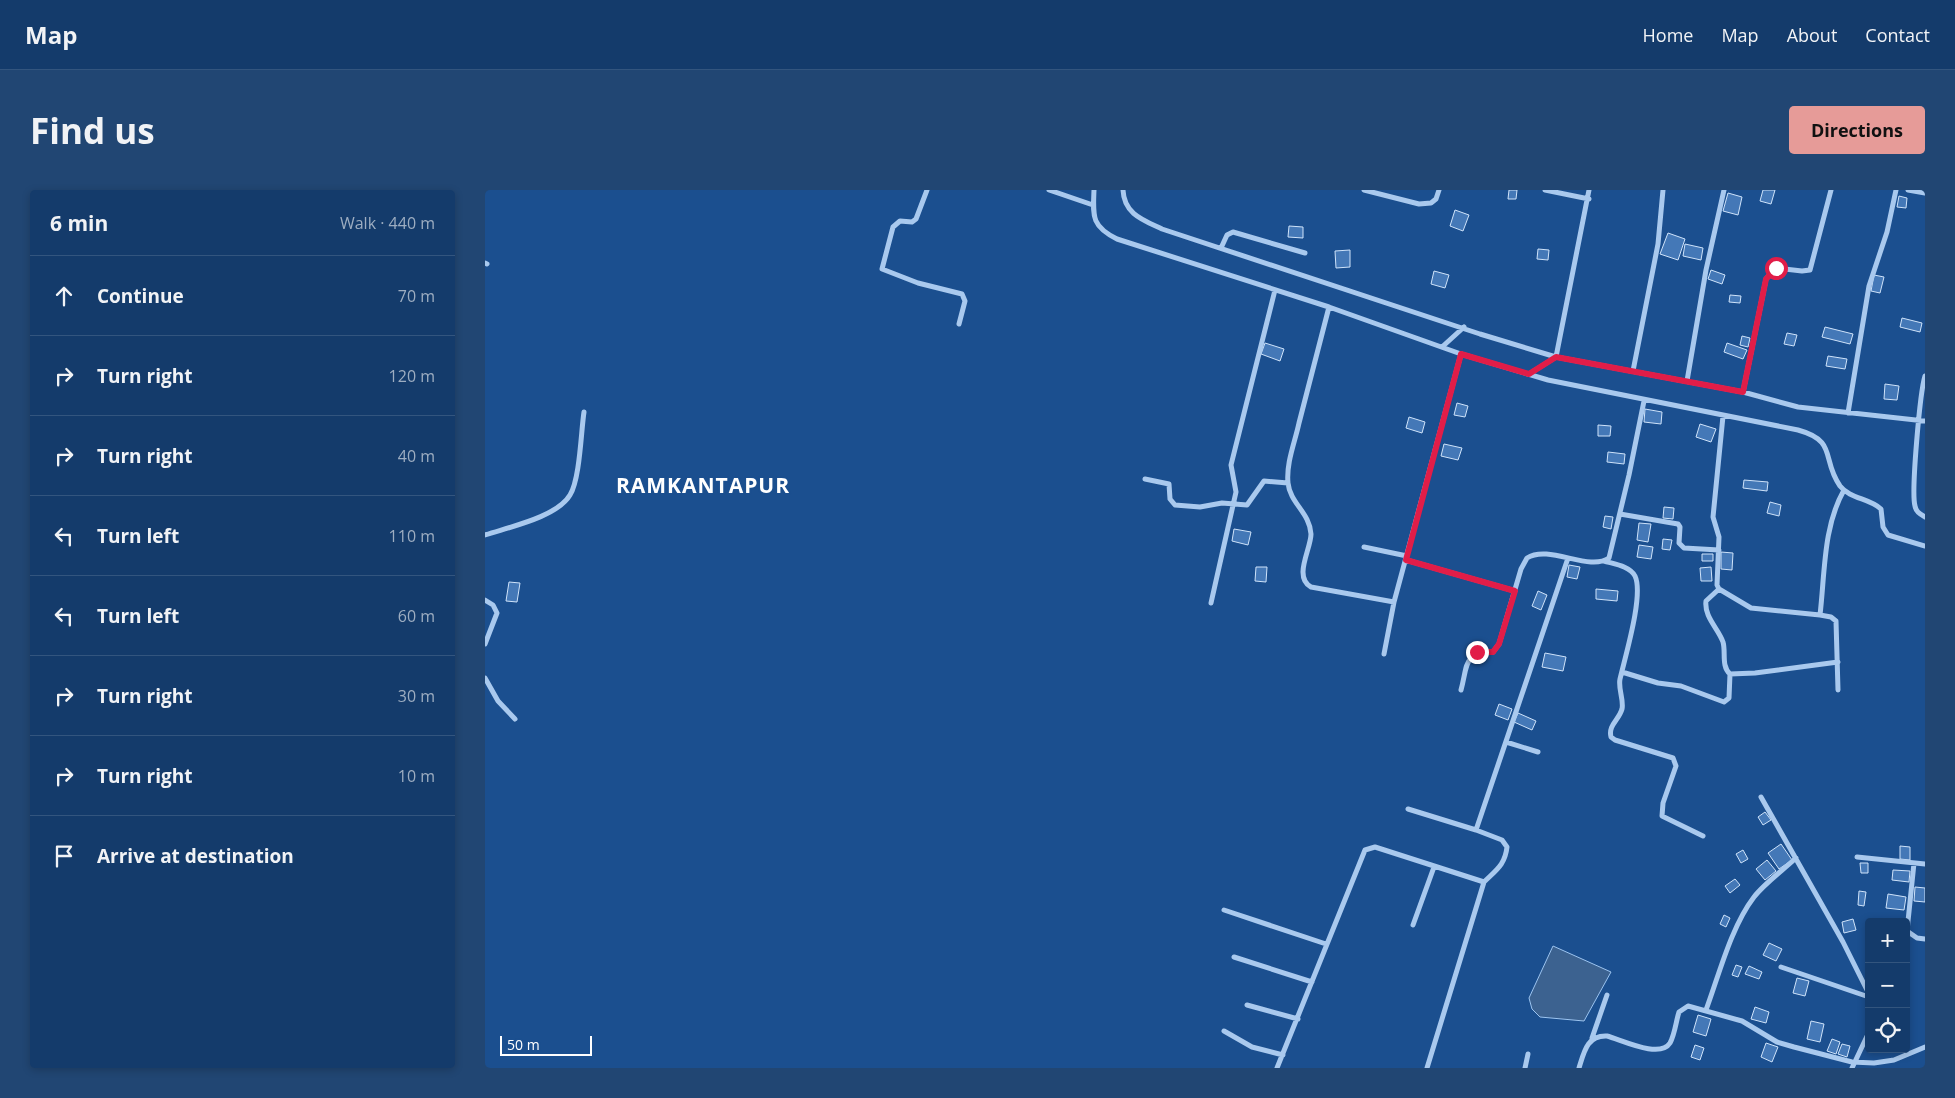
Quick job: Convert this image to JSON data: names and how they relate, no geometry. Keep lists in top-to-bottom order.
{
  "districts": ["RAMKANTAPUR"],
  "scale_bar": "50 m",
  "page": {
    "header": "Map",
    "nav": [
      "Home",
      "Map",
      "About",
      "Contact"
    ],
    "buttons": "Directions",
    "title": "Find us",
    "heading": ["6 min", "Walk · 440 m"],
    "list": [
      ["Continue", "70 m"],
      ["Turn right", "120 m"],
      ["Turn right", "40 m"],
      ["Turn left", "110 m"],
      ["Turn left", "60 m"],
      ["Turn right", "30 m"],
      ["Turn right", "10 m"],
      "Arrive at destination"
    ],
    "map_buttons": ["+", "−"],
    "scale": "50 m"
  }
}
